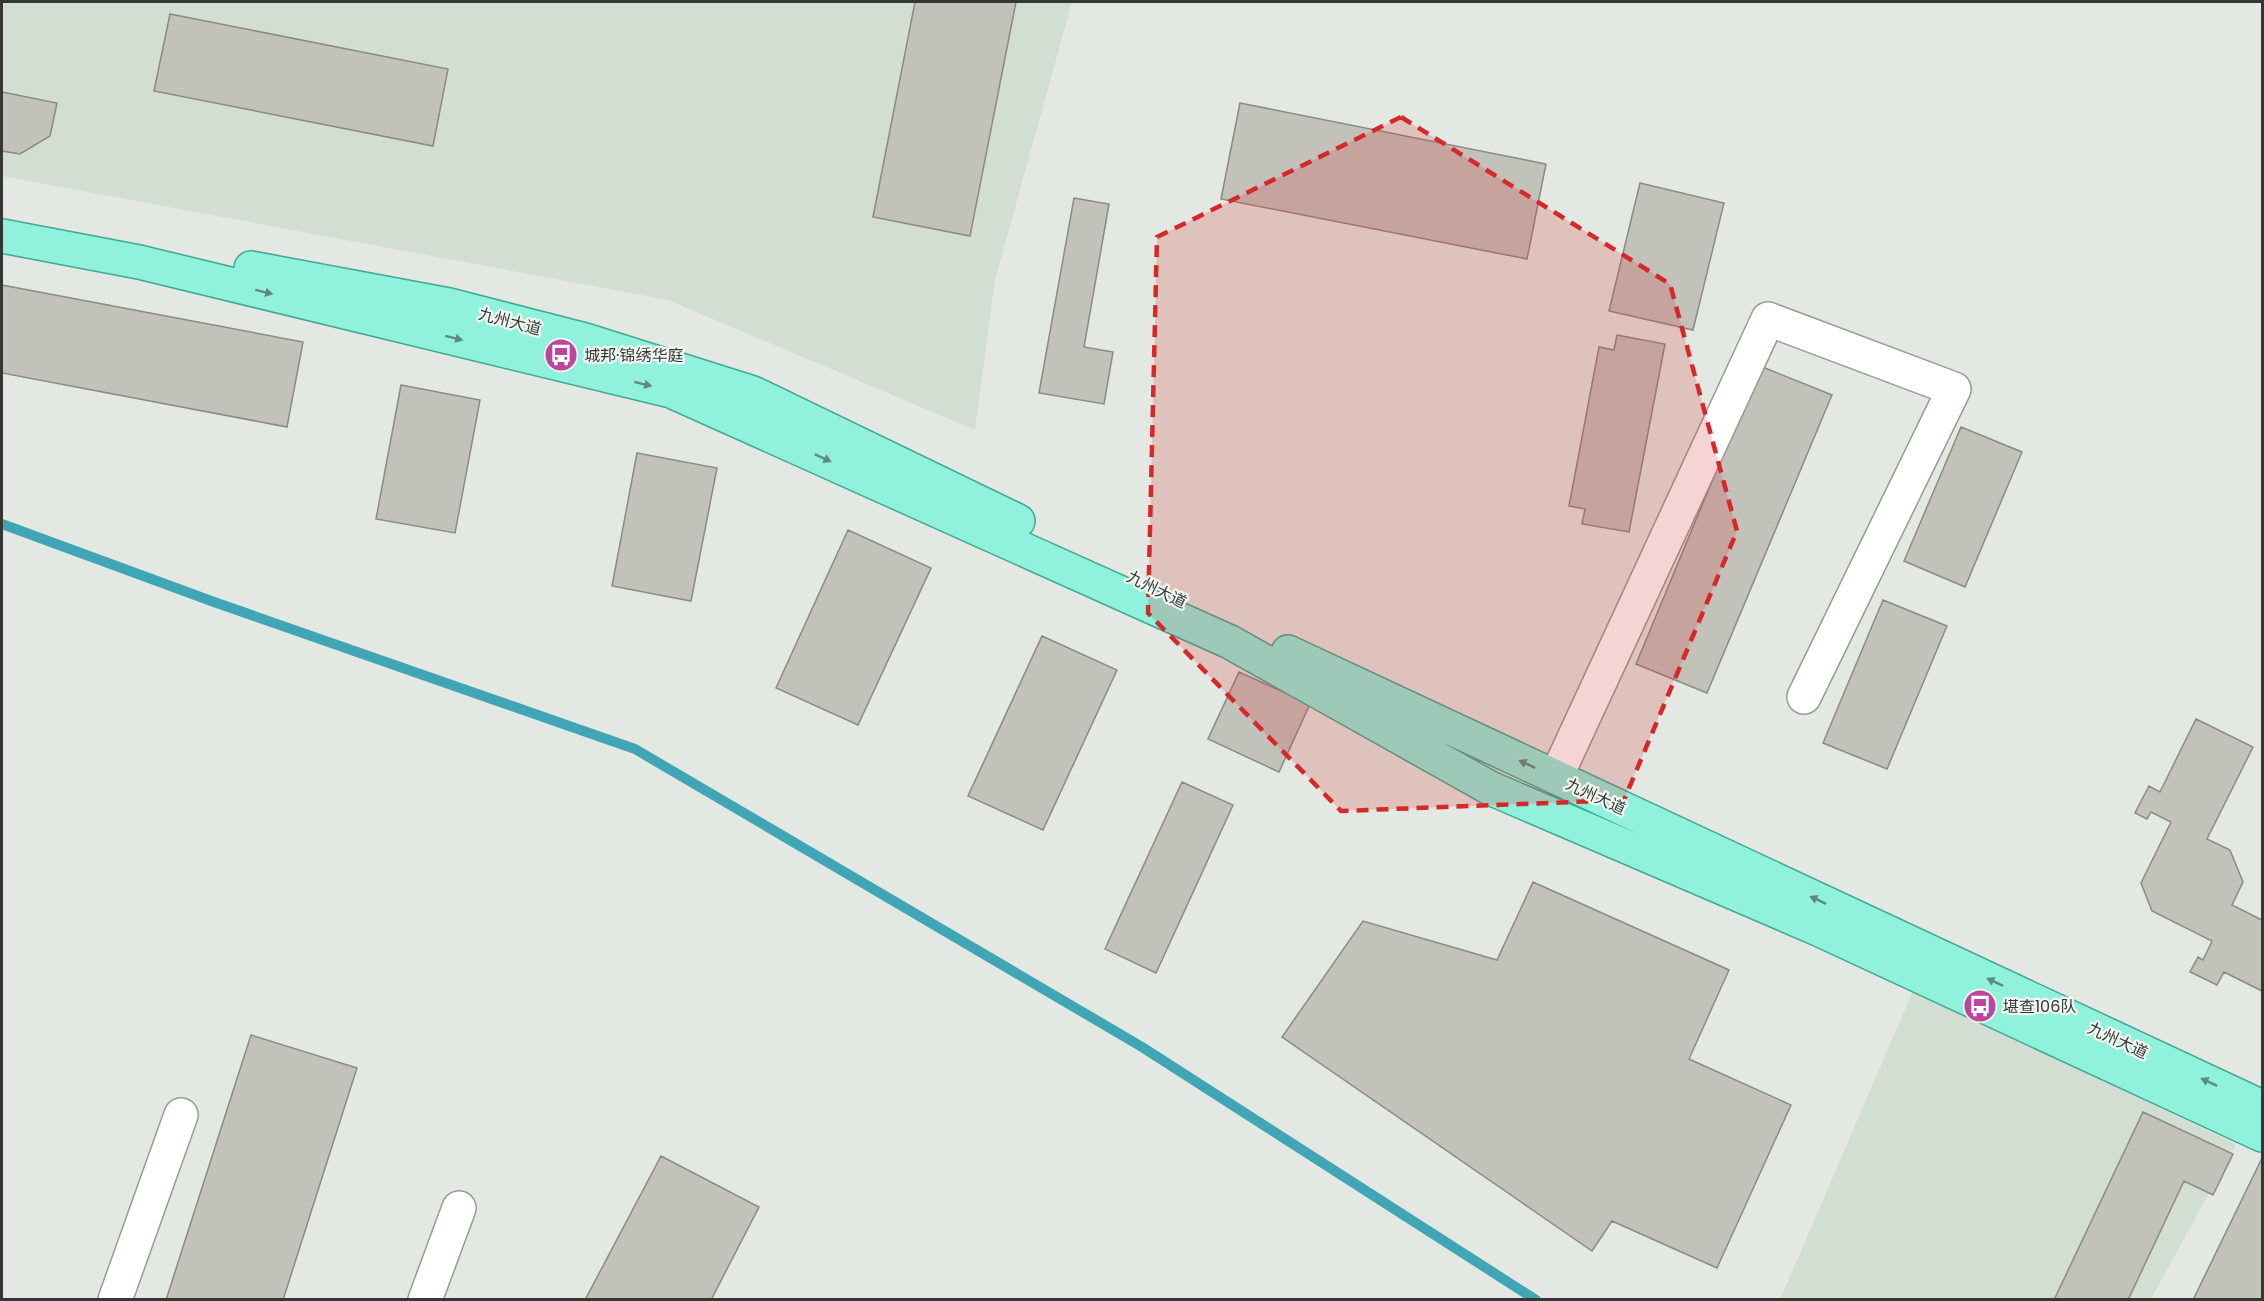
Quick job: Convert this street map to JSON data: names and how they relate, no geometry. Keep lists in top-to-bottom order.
{
  "streets": {
    "main road": ["九州大道"]
  },
  "places": {
    "bus stop": ["城邦·锦绣华庭", "堪查106队"]
  }
}
